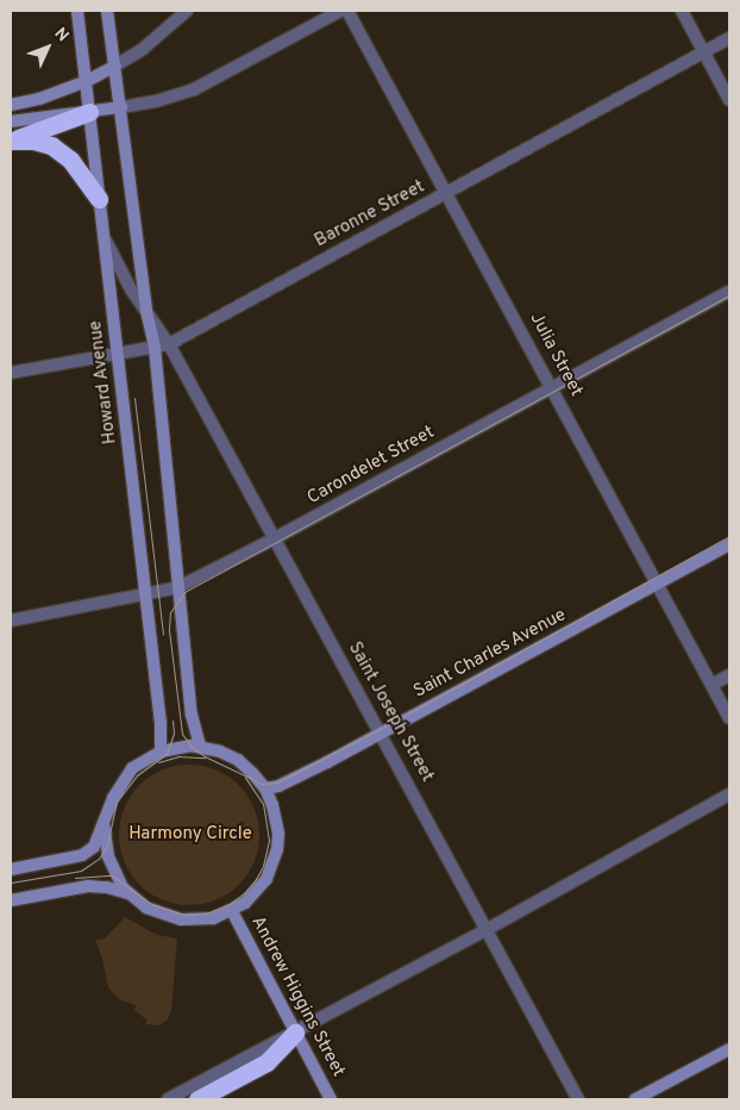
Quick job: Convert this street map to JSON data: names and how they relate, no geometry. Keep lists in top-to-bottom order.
{
  "streets": {
    "main road": ["Howard Avenue", "Saint Charles Avenue", "Andrew Higgins Street"],
    "street": [
      "Baronne Street",
      "Julia Street",
      "Carondelet Street",
      "Saint Joseph Street"
    ]
  },
  "crossings": [
    ["Baronne Street", "Julia Street"],
    ["Baronne Street", "Howard Avenue"],
    ["Baronne Street", "Saint Joseph Street"],
    ["Julia Street", "Carondelet Street"],
    ["Julia Street", "Saint Charles Avenue"],
    ["Howard Avenue", "Carondelet Street"],
    ["Howard Avenue", "Saint Charles Avenue"],
    ["Howard Avenue", "Saint Joseph Street"],
    ["Howard Avenue", "Andrew Higgins Street"],
    ["Carondelet Street", "Saint Joseph Street"],
    ["Saint Charles Avenue", "Saint Joseph Street"],
    ["Saint Charles Avenue", "Andrew Higgins Street"]
  ],
  "parks": ["Harmony Circle"],
  "north": "top right"
}
